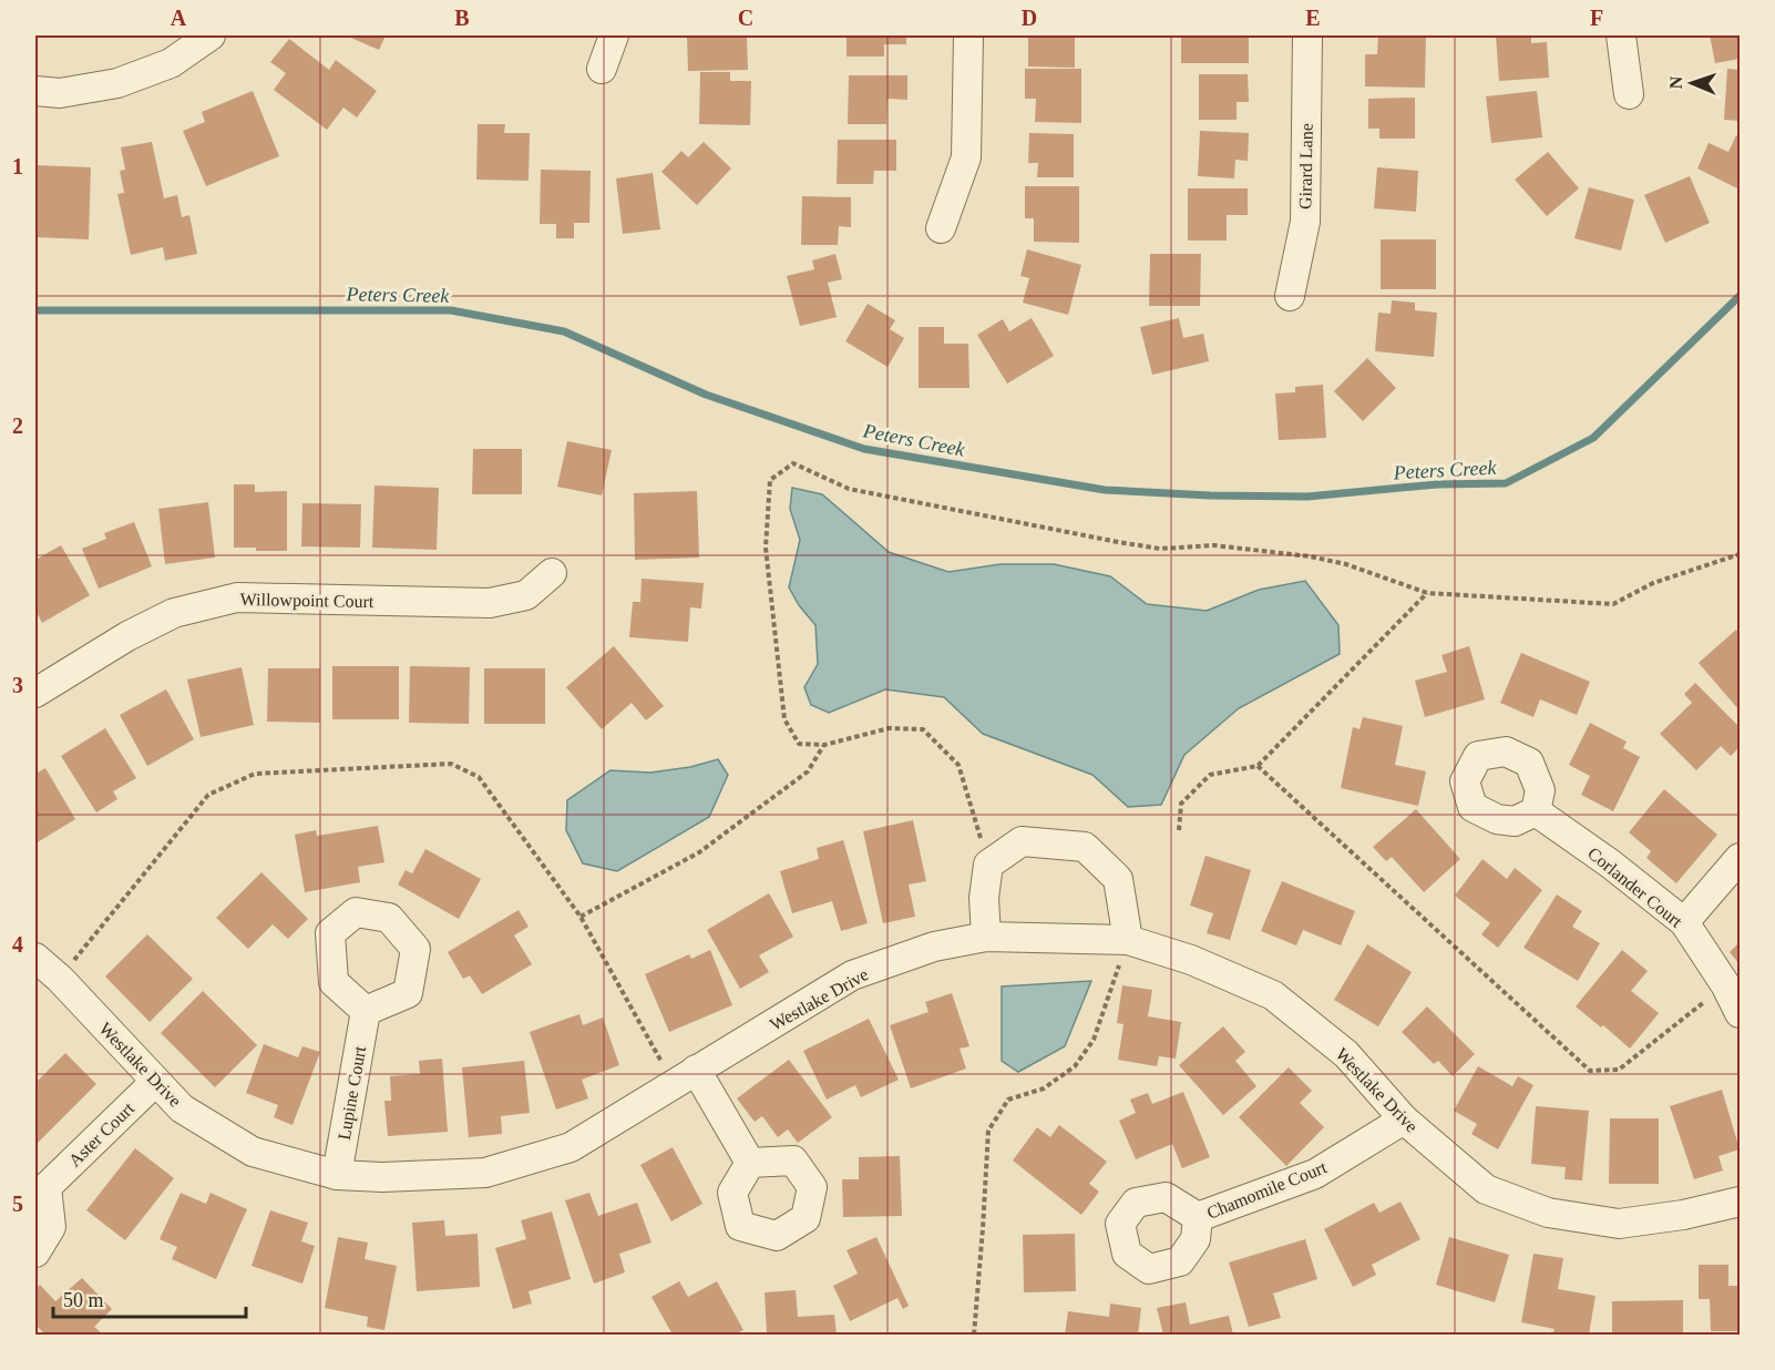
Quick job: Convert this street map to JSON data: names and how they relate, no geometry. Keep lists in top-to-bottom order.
{
  "streets": {
    "street": [
      "Girard Lane",
      "Willowpoint Court",
      "Corlander Court",
      "Westlake Drive",
      "Lupine Court",
      "Aster Court",
      "Chamomile Court"
    ]
  },
  "crossings": [
    ["Westlake Drive", "Lupine Court"],
    ["Westlake Drive", "Aster Court"],
    ["Westlake Drive", "Chamomile Court"]
  ],
  "water": ["Peters Creek"],
  "scale_bar": "50 m",
  "north": "left",
  "grid": {
    "columns": [
      "A",
      "B",
      "C",
      "D",
      "E",
      "F"
    ],
    "rows": [
      "1",
      "2",
      "3",
      "4",
      "5"
    ]
  }
}
